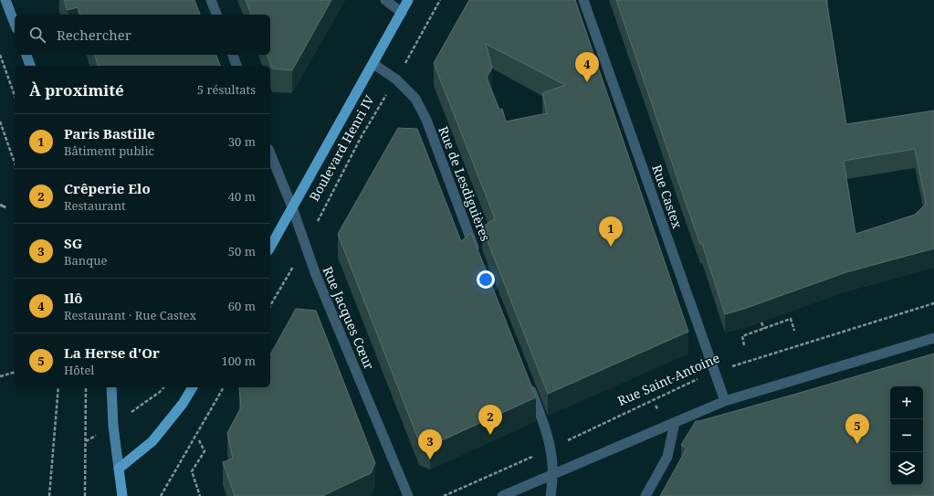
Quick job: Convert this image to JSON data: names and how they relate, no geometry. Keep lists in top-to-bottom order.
{
  "streets": {
    "main road": ["Boulevard Henri IV"],
    "street": ["Rue de Lesdiguières", "Rue Castex", "Rue Jacques Cœur"],
    "path": ["Rue Saint-Antoine"]
  },
  "crossings": [
    ["Boulevard Henri IV", "Rue de Lesdiguières"],
    ["Boulevard Henri IV", "Rue Jacques Cœur"],
    ["Rue Castex", "Rue Saint-Antoine"]
  ],
  "page": {
    "search": "Rechercher",
    "pins": [
      "4",
      "1",
      "2",
      "5",
      "3"
    ],
    "heading": ["À proximité", "5 résultats"],
    "list": [
      {
        "mark": "1",
        "name": "Paris Bastille",
        "note": "Bâtiment public",
        "value": "30 m"
      },
      {
        "mark": "2",
        "name": "Crêperie Elo",
        "note": "Restaurant",
        "value": "40 m"
      },
      {
        "mark": "3",
        "name": "SG",
        "note": "Banque",
        "value": "50 m"
      },
      {
        "mark": "4",
        "name": "Ilô",
        "note": "Restaurant · Rue Castex",
        "value": "60 m"
      },
      {
        "mark": "5",
        "name": "La Herse d'Or",
        "note": "Hôtel",
        "value": "100 m"
      }
    ],
    "map_buttons": ["+", "−"]
  }
}
